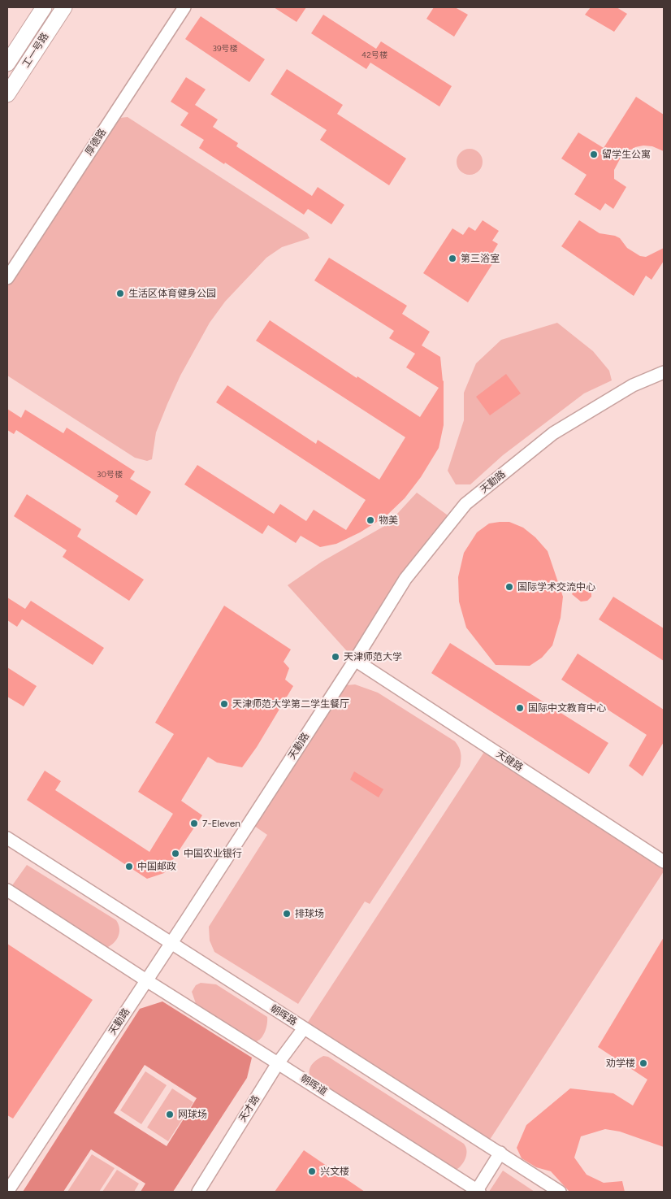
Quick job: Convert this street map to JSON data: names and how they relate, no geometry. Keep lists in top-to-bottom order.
{
  "streets": {
    "main road": ["工一号路"],
    "street": [
      "厚德路",
      "天勤路",
      "天健路",
      "朝晖路",
      "朝晖道",
      "天才路"
    ]
  },
  "crossings": [
    ["天勤路", "天健路"],
    ["天勤路", "朝晖路"],
    ["天勤路", "朝晖道"],
    ["朝晖路", "天才路"],
    ["朝晖道", "天才路"]
  ],
  "places": [
    "留学生公寓",
    "第三浴室",
    "生活区体育健身公园",
    "物美",
    "国际学术交流中心",
    "天津师范大学",
    "天津师范大学第二学生餐厅",
    "国际中文教育中心",
    "7-Eleven",
    "中国农业银行",
    "中国邮政",
    "排球场",
    "劝学楼",
    "网球场",
    "兴文楼"
  ],
  "house_numbers": ["39号楼", "42号楼", "30号楼"]
}
